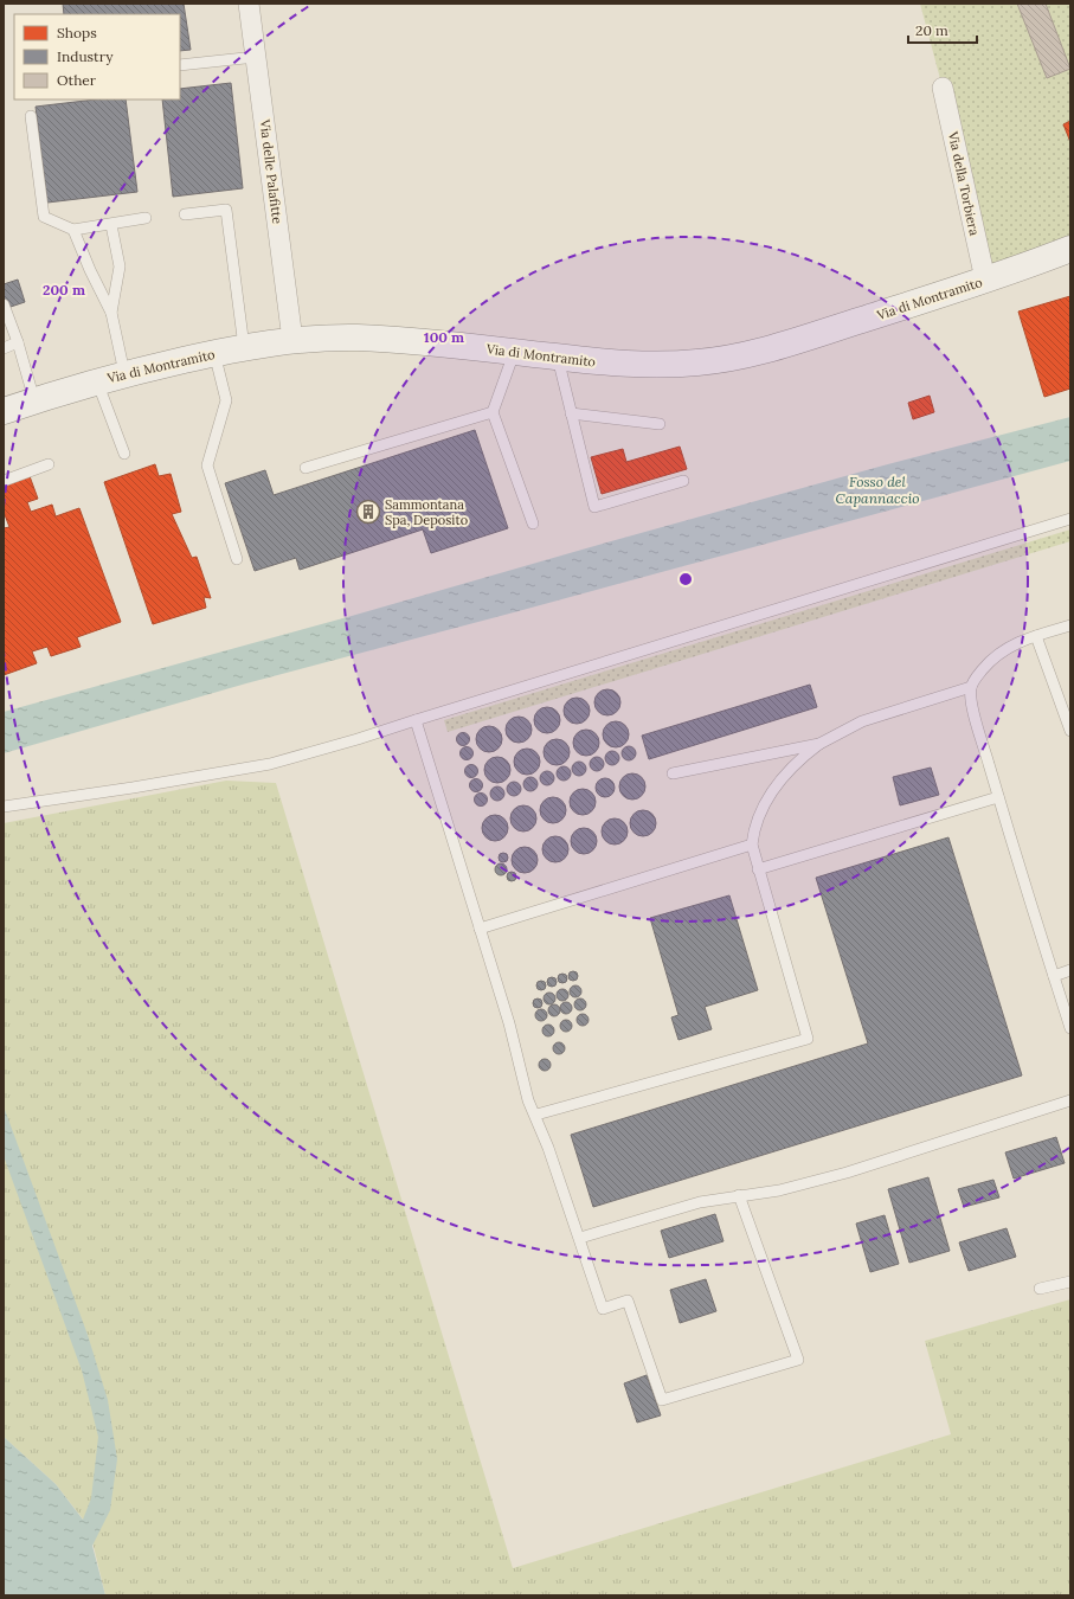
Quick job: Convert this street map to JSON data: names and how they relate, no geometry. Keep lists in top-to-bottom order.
{
  "streets": {
    "main road": ["Via di Montramito"],
    "street": ["Via delle Palafitte", "Via della Torbiera"]
  },
  "crossings": [
    ["Via delle Palafitte", "Via di Montramito"],
    ["Via della Torbiera", "Via di Montramito"]
  ],
  "water": ["Fosso del Capannaccio"],
  "places": {
    "building": ["Sammontana Spa, Deposito"]
  },
  "legend": ["Shops", "Industry", "Other"],
  "scale_bar": "20 m",
  "rings": ["200 m", "100 m"]
}
